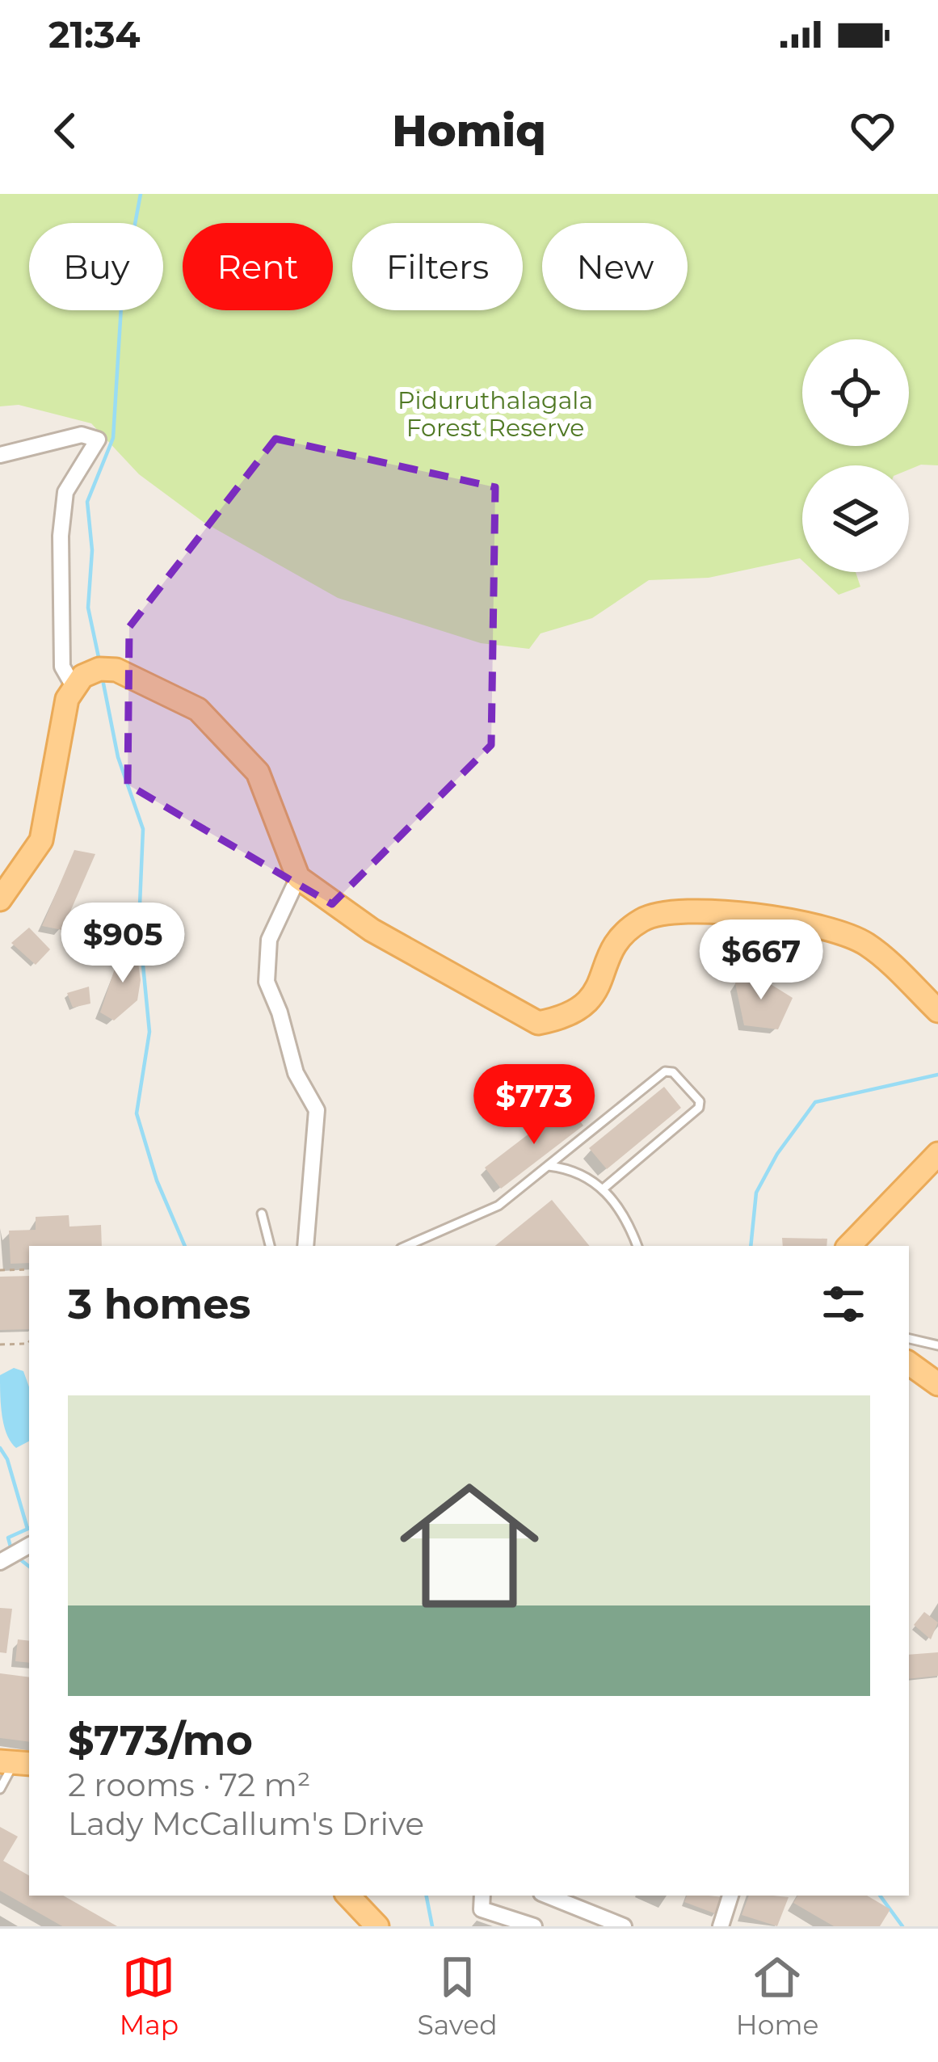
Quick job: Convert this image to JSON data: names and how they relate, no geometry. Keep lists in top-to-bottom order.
{
  "parks": ["Piduruthalagala Forest Reserve"],
  "page": {
    "status": "21:34",
    "header": "Homiq",
    "chip": [
      "Buy",
      "Rent",
      "Filters",
      "New"
    ],
    "price": ["$905", "$667", "$773"],
    "heading": "3 homes",
    "list": [
      {
        "name": "$773/mo",
        "note": "2 rooms · 72 m² · Lady McCallum's Drive"
      }
    ],
    "tabs": ["Map", "Saved", "Home"]
  }
}
